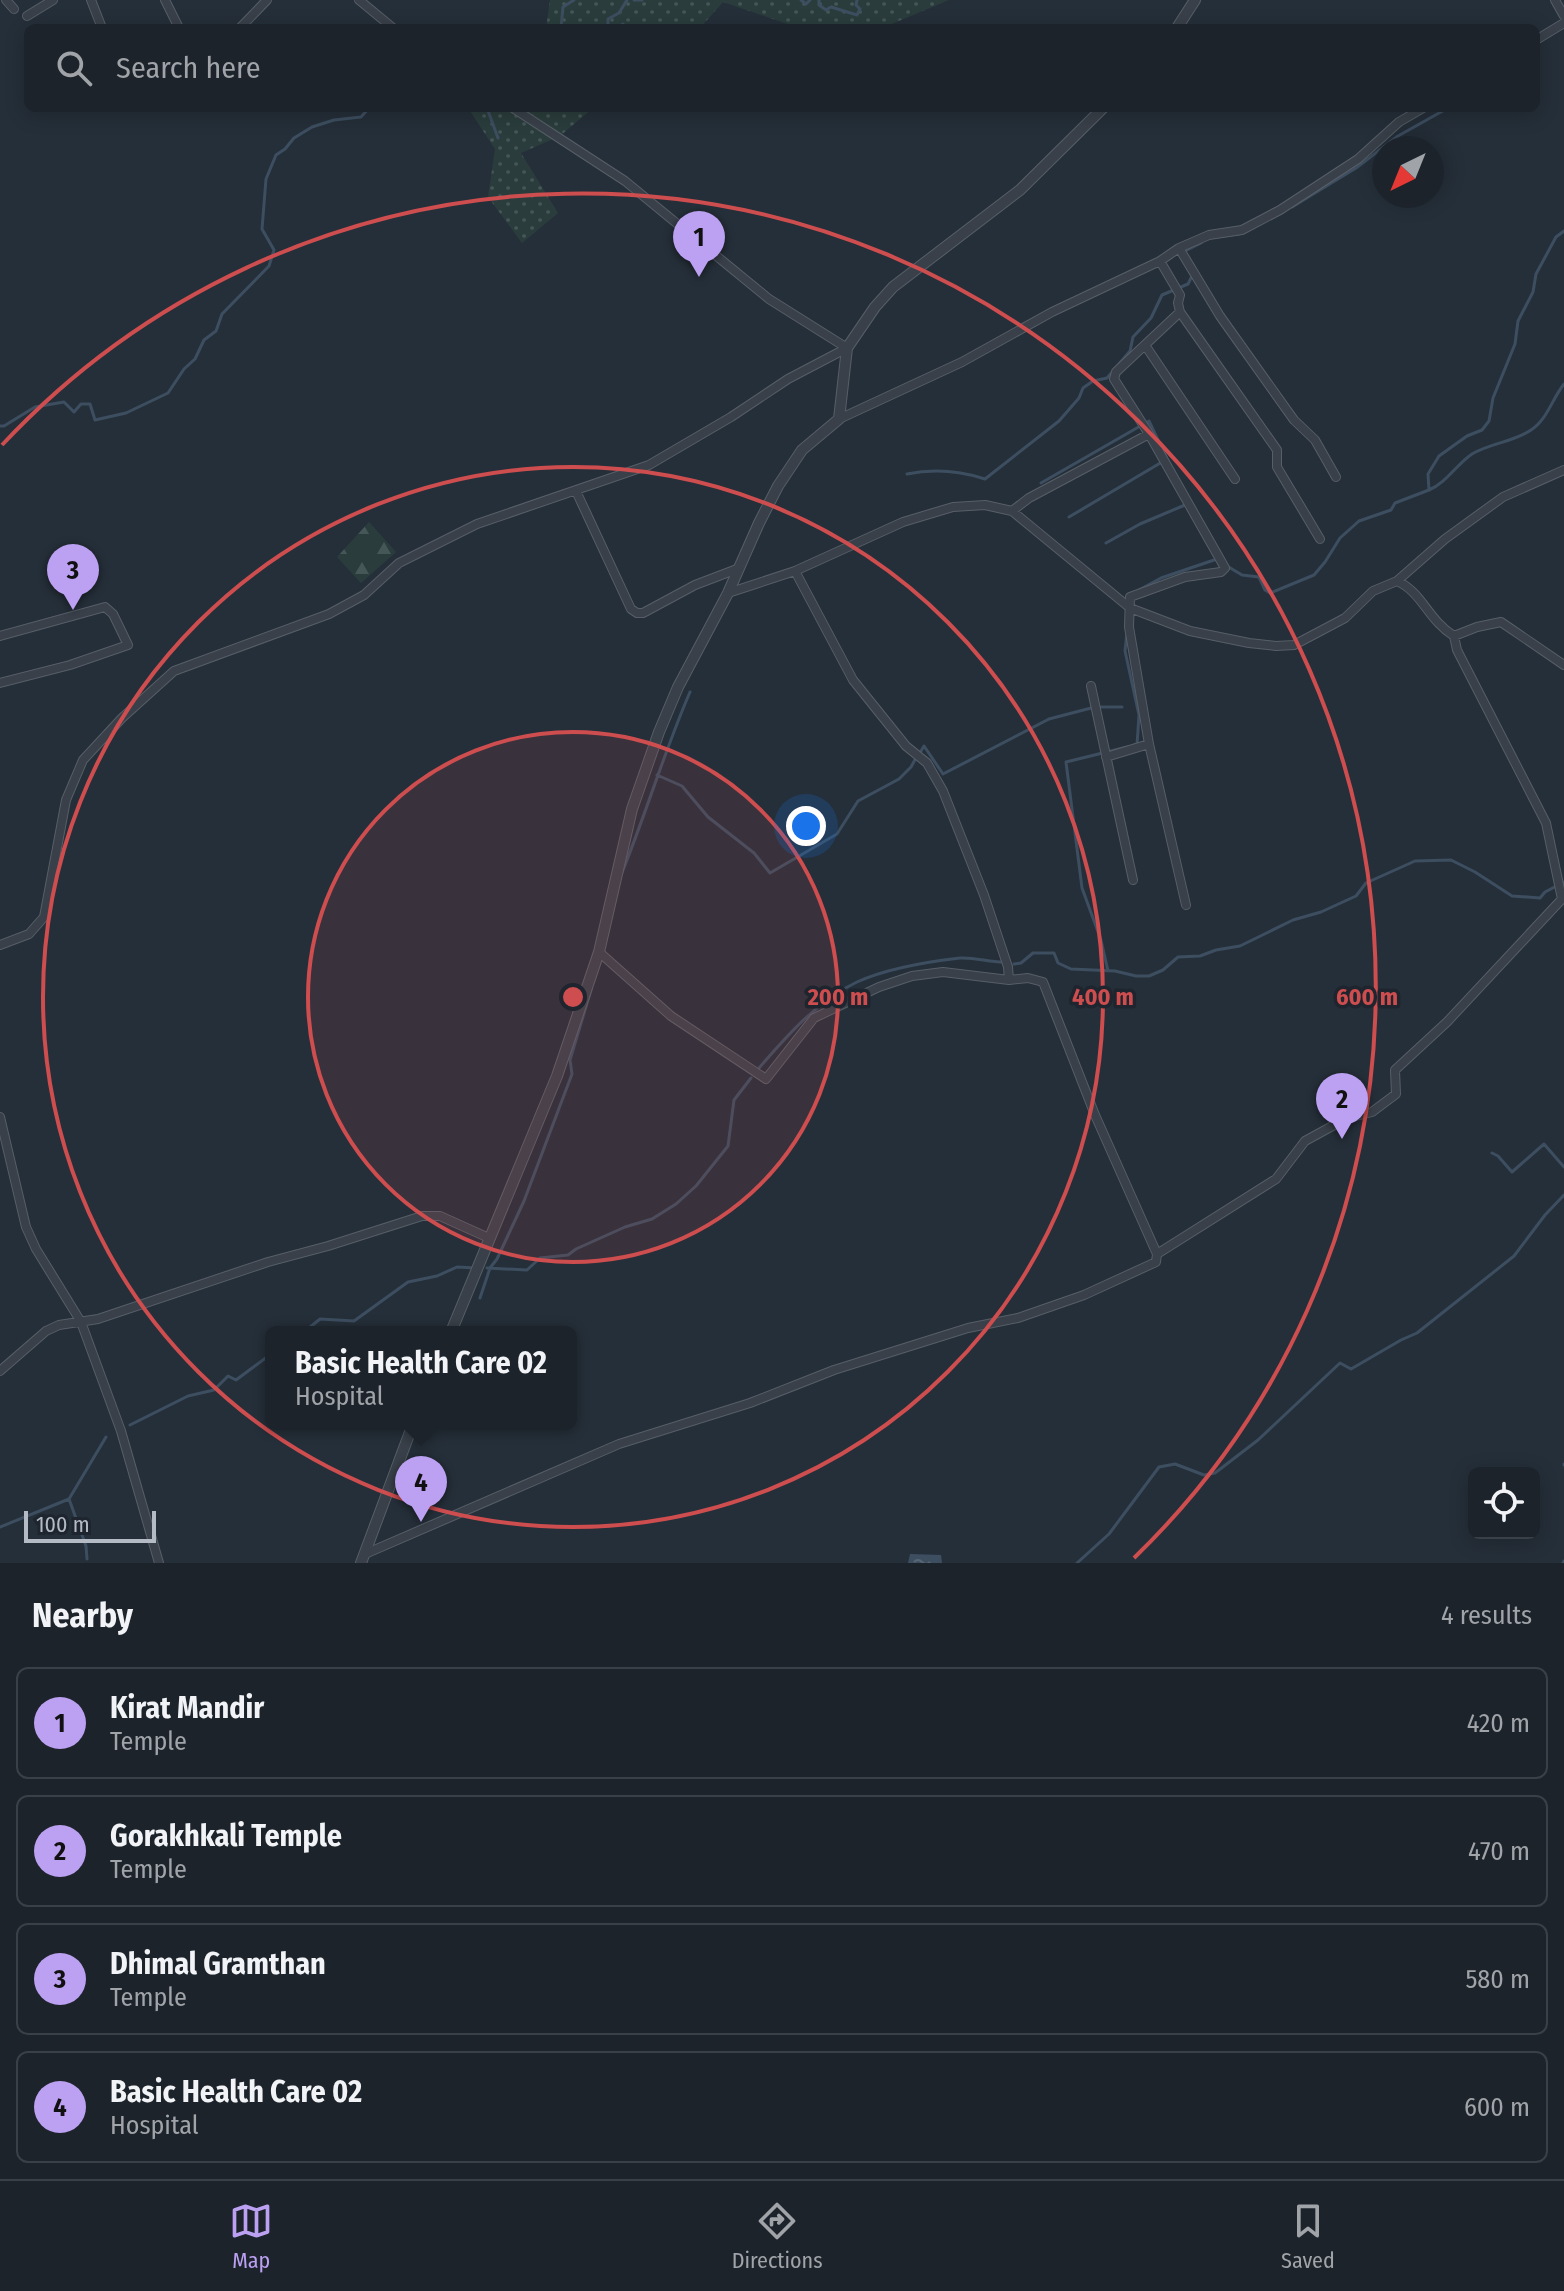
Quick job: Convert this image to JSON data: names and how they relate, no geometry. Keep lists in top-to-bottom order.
{
  "scale_bar": "100 m",
  "north": "bottom left",
  "page": {
    "search": "Search here",
    "pins": [
      "1",
      "3",
      "2",
      "4"
    ],
    "popup": ["Basic Health Care 02", "Hospital"],
    "scale": "100 m",
    "heading": ["Nearby", "4 results"],
    "list": [
      {
        "mark": "1",
        "name": "Kirat Mandir",
        "note": "Temple",
        "value": "420 m"
      },
      {
        "mark": "2",
        "name": "Gorakhkali Temple",
        "note": "Temple",
        "value": "470 m"
      },
      {
        "mark": "3",
        "name": "Dhimal Gramthan",
        "note": "Temple",
        "value": "580 m"
      },
      {
        "mark": "4",
        "name": "Basic Health Care 02",
        "note": "Hospital",
        "value": "600 m"
      }
    ],
    "nav": ["Map", "Directions", "Saved"]
  },
  "rings": ["200 m", "400 m", "600 m"]
}
